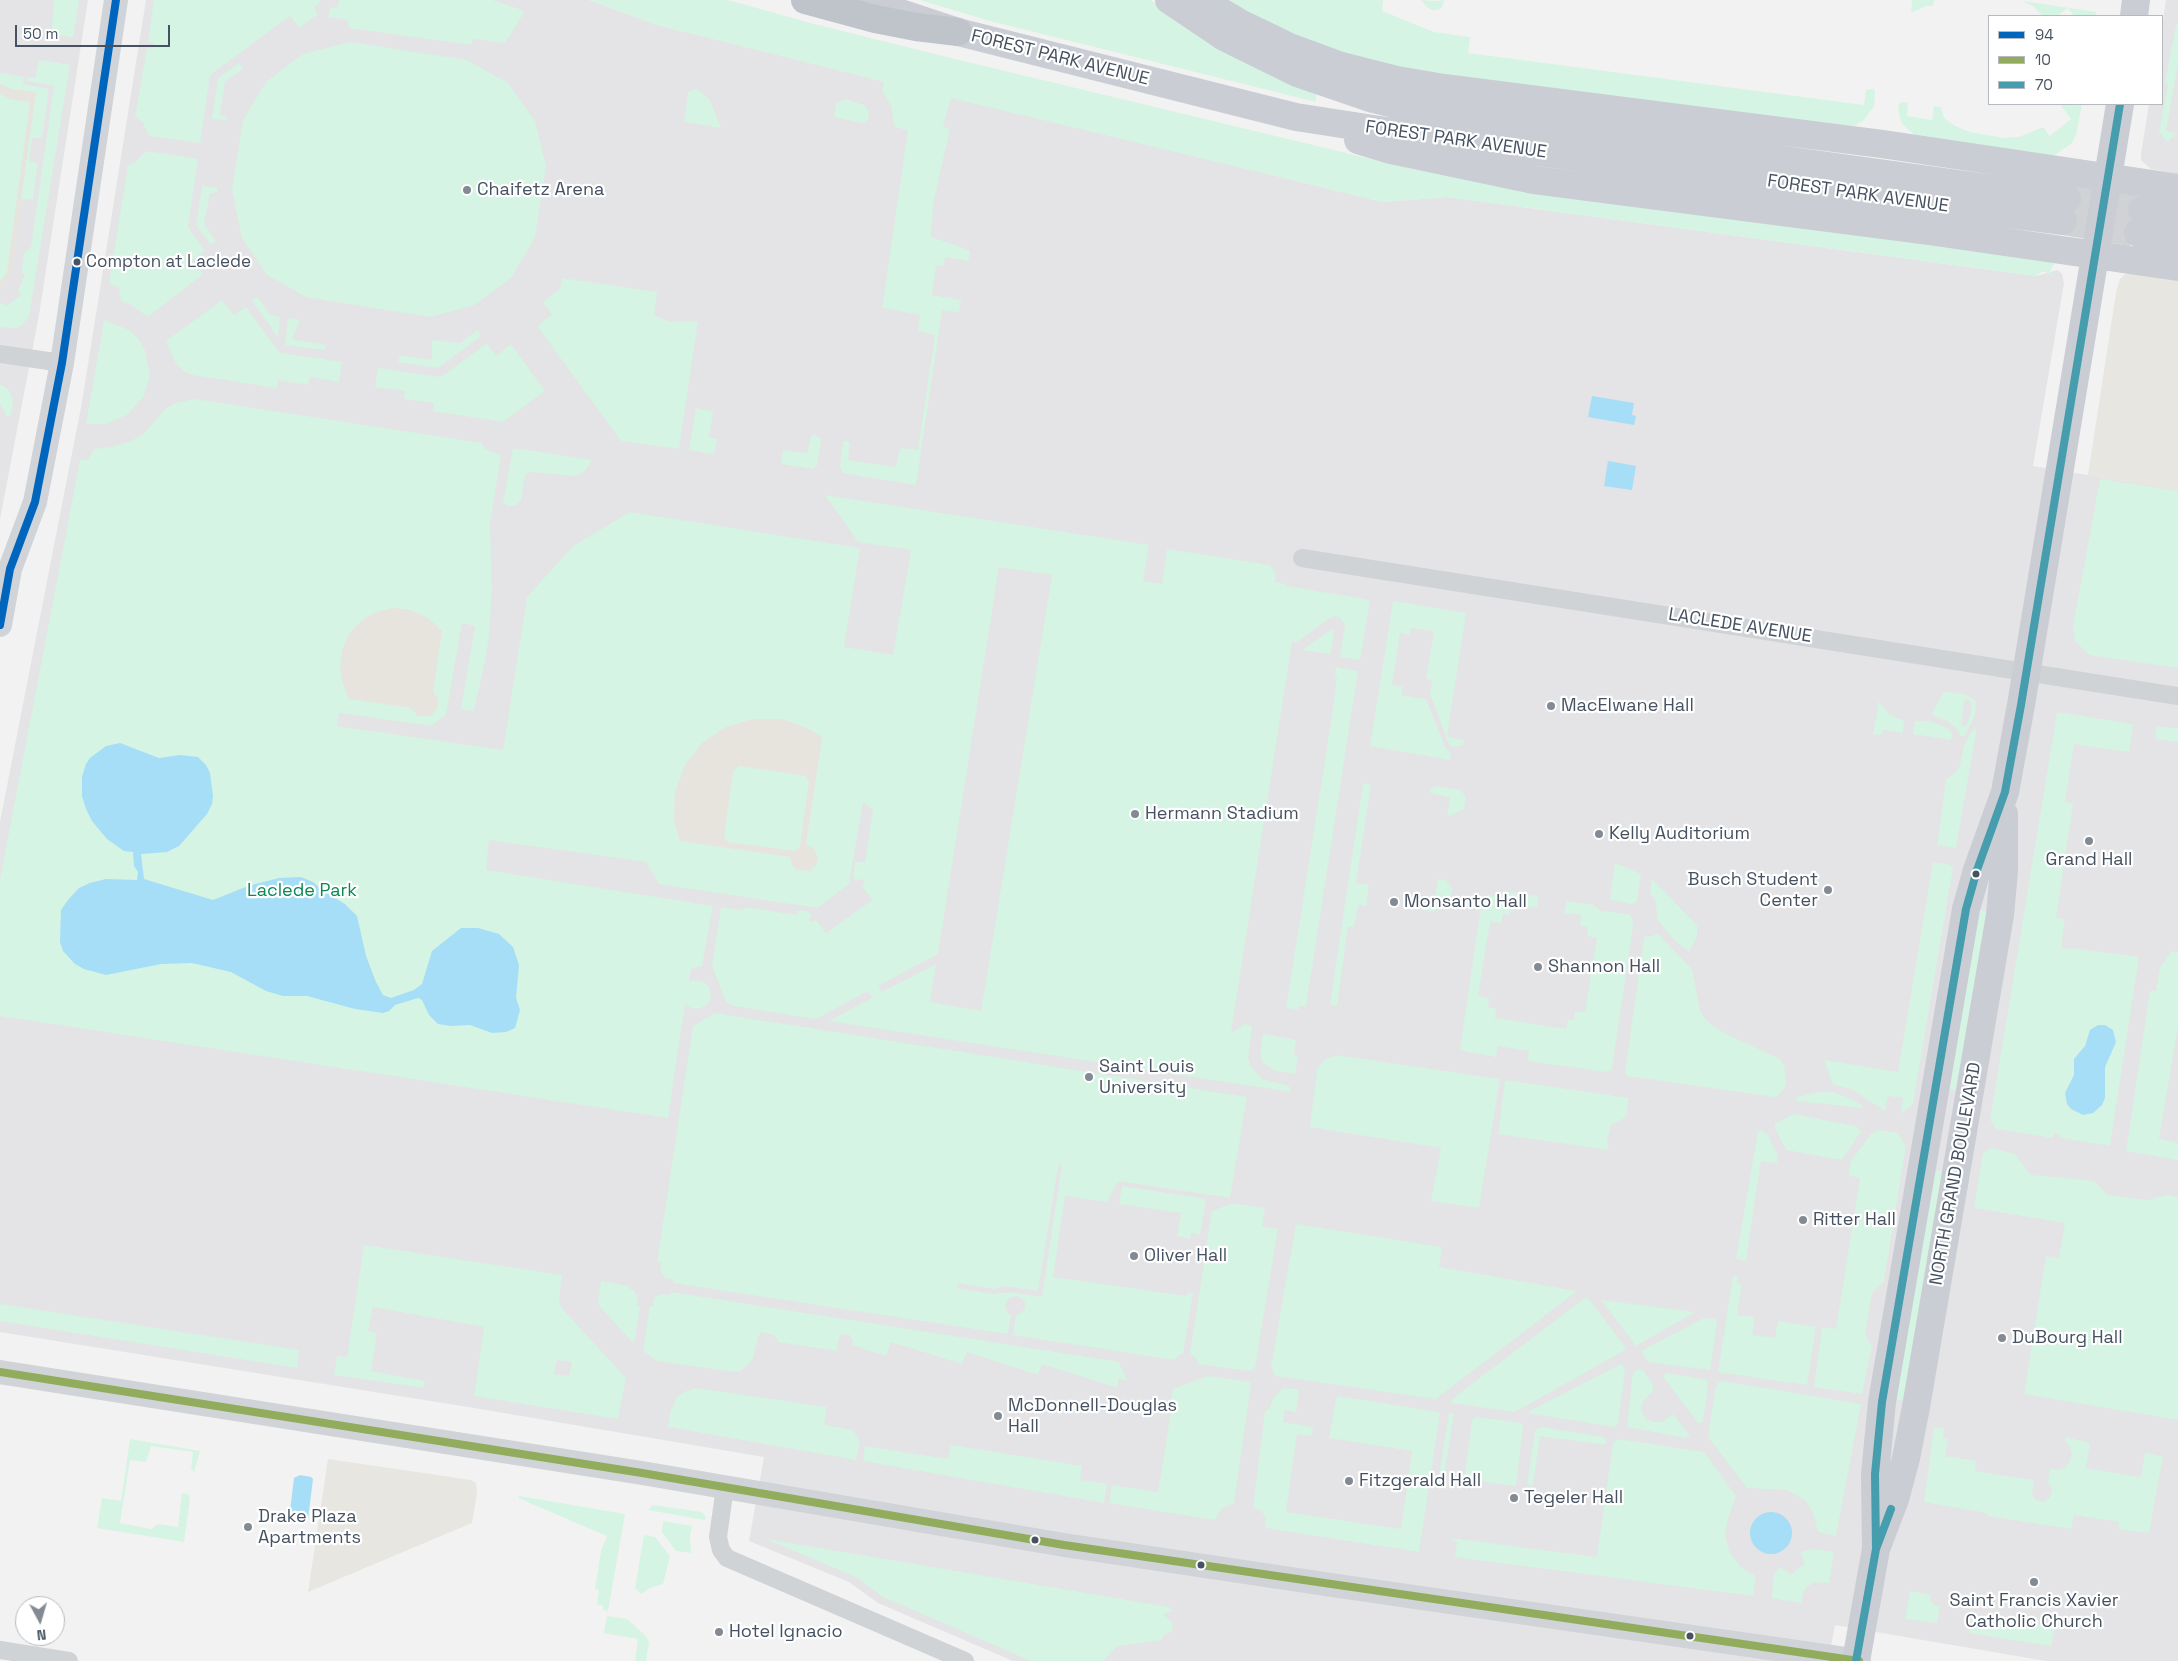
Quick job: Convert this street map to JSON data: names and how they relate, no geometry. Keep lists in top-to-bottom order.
{
  "streets": {
    "main road": ["FOREST PARK AVENUE", "NORTH GRAND BOULEVARD"],
    "street": ["LACLEDE AVENUE"]
  },
  "crossings": [
    ["LACLEDE AVENUE", "NORTH GRAND BOULEVARD"]
  ],
  "parks": ["Laclede Park"],
  "places": [
    "Chaifetz Arena",
    "Compton at Laclede",
    "MacElwane Hall",
    "Hermann Stadium",
    "Kelly Auditorium",
    "Grand Hall",
    "Busch Student Center",
    "Monsanto Hall",
    "Shannon Hall",
    "Saint Louis University",
    "Ritter Hall",
    "Oliver Hall",
    "DuBourg Hall",
    "McDonnell-Douglas Hall",
    "Fitzgerald Hall",
    "Tegeler Hall",
    "Drake Plaza Apartments",
    "Saint Francis Xavier Catholic Church",
    "Hotel Ignacio"
  ],
  "lines": ["transit line 94", "transit line 70", "transit line 10"],
  "legend": ["94", "10", "70"],
  "scale_bar": "50 m",
  "north": "bottom"
}
